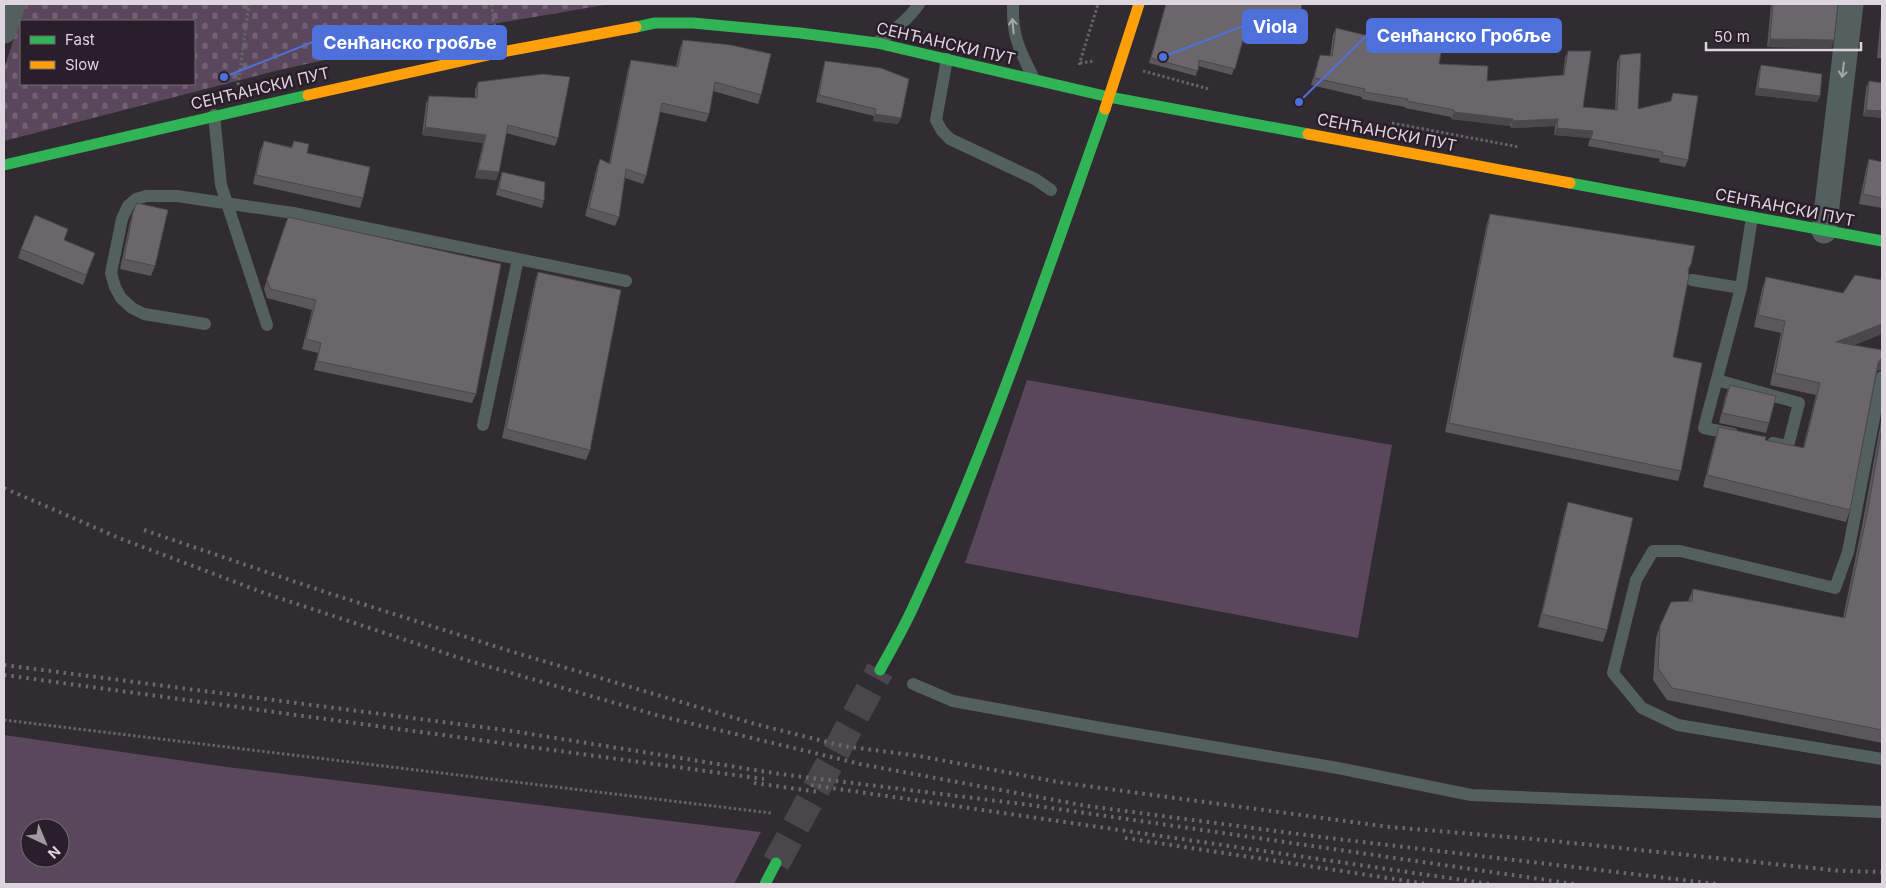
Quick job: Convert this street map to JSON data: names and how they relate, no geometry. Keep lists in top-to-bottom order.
{
  "streets": {
    "main road": ["СЕНЋАНСКИ ПУТ"]
  },
  "places": ["Viola", "Сенћанско гробље", "Сенћанско Гробље"],
  "legend": ["Fast", "Slow"],
  "scale_bar": "50 m",
  "north": "bottom right"
}
